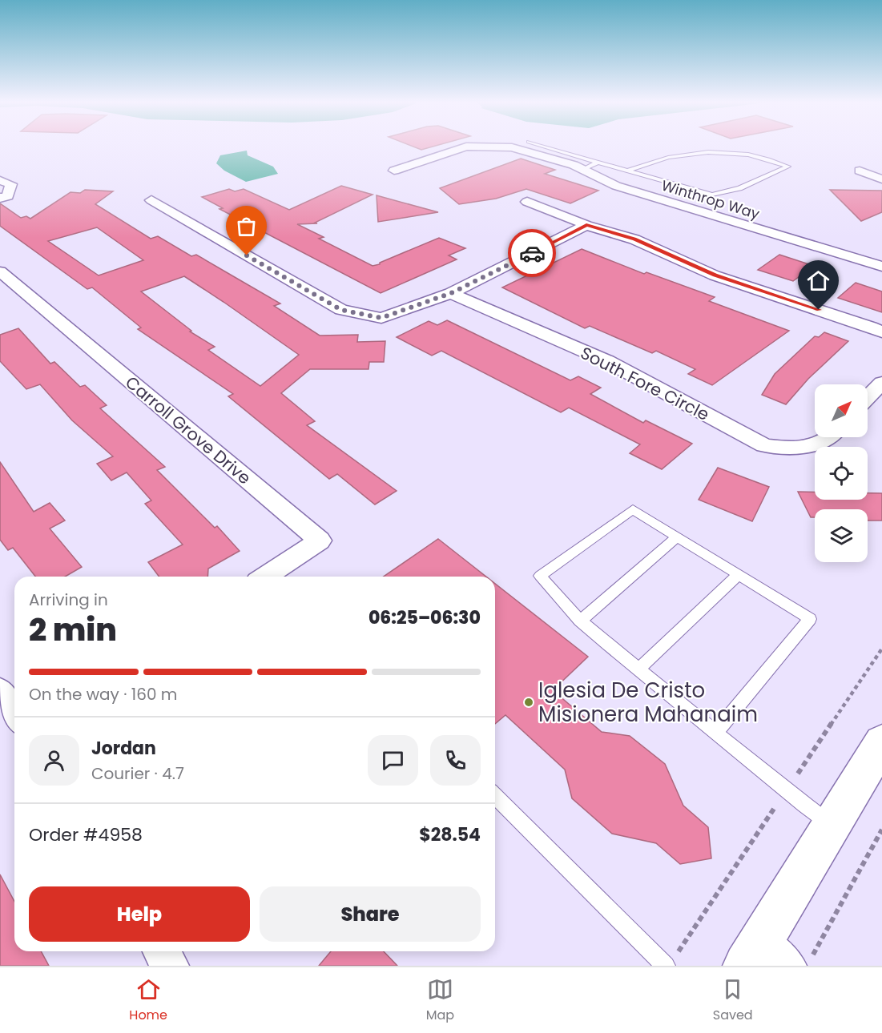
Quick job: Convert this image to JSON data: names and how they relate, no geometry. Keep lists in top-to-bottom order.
{
  "streets": {
    "street": ["Winthrop Way", "South Fore Circle", "Carroll Grove Drive"]
  },
  "places": ["Iglesia De Cristo Misionera Mahanaim"],
  "north": "top right",
  "page": {
    "heading": ["2 min", "Arriving in", "06:25–06:30"],
    "panel": [
      "Jordan",
      "Courier · 4.7",
      "Order #4958",
      "$28.54"
    ],
    "bar": "On the way · 160 m",
    "buttons": ["Help", "Share"],
    "tabs": ["Home", "Map", "Saved"]
  }
}
